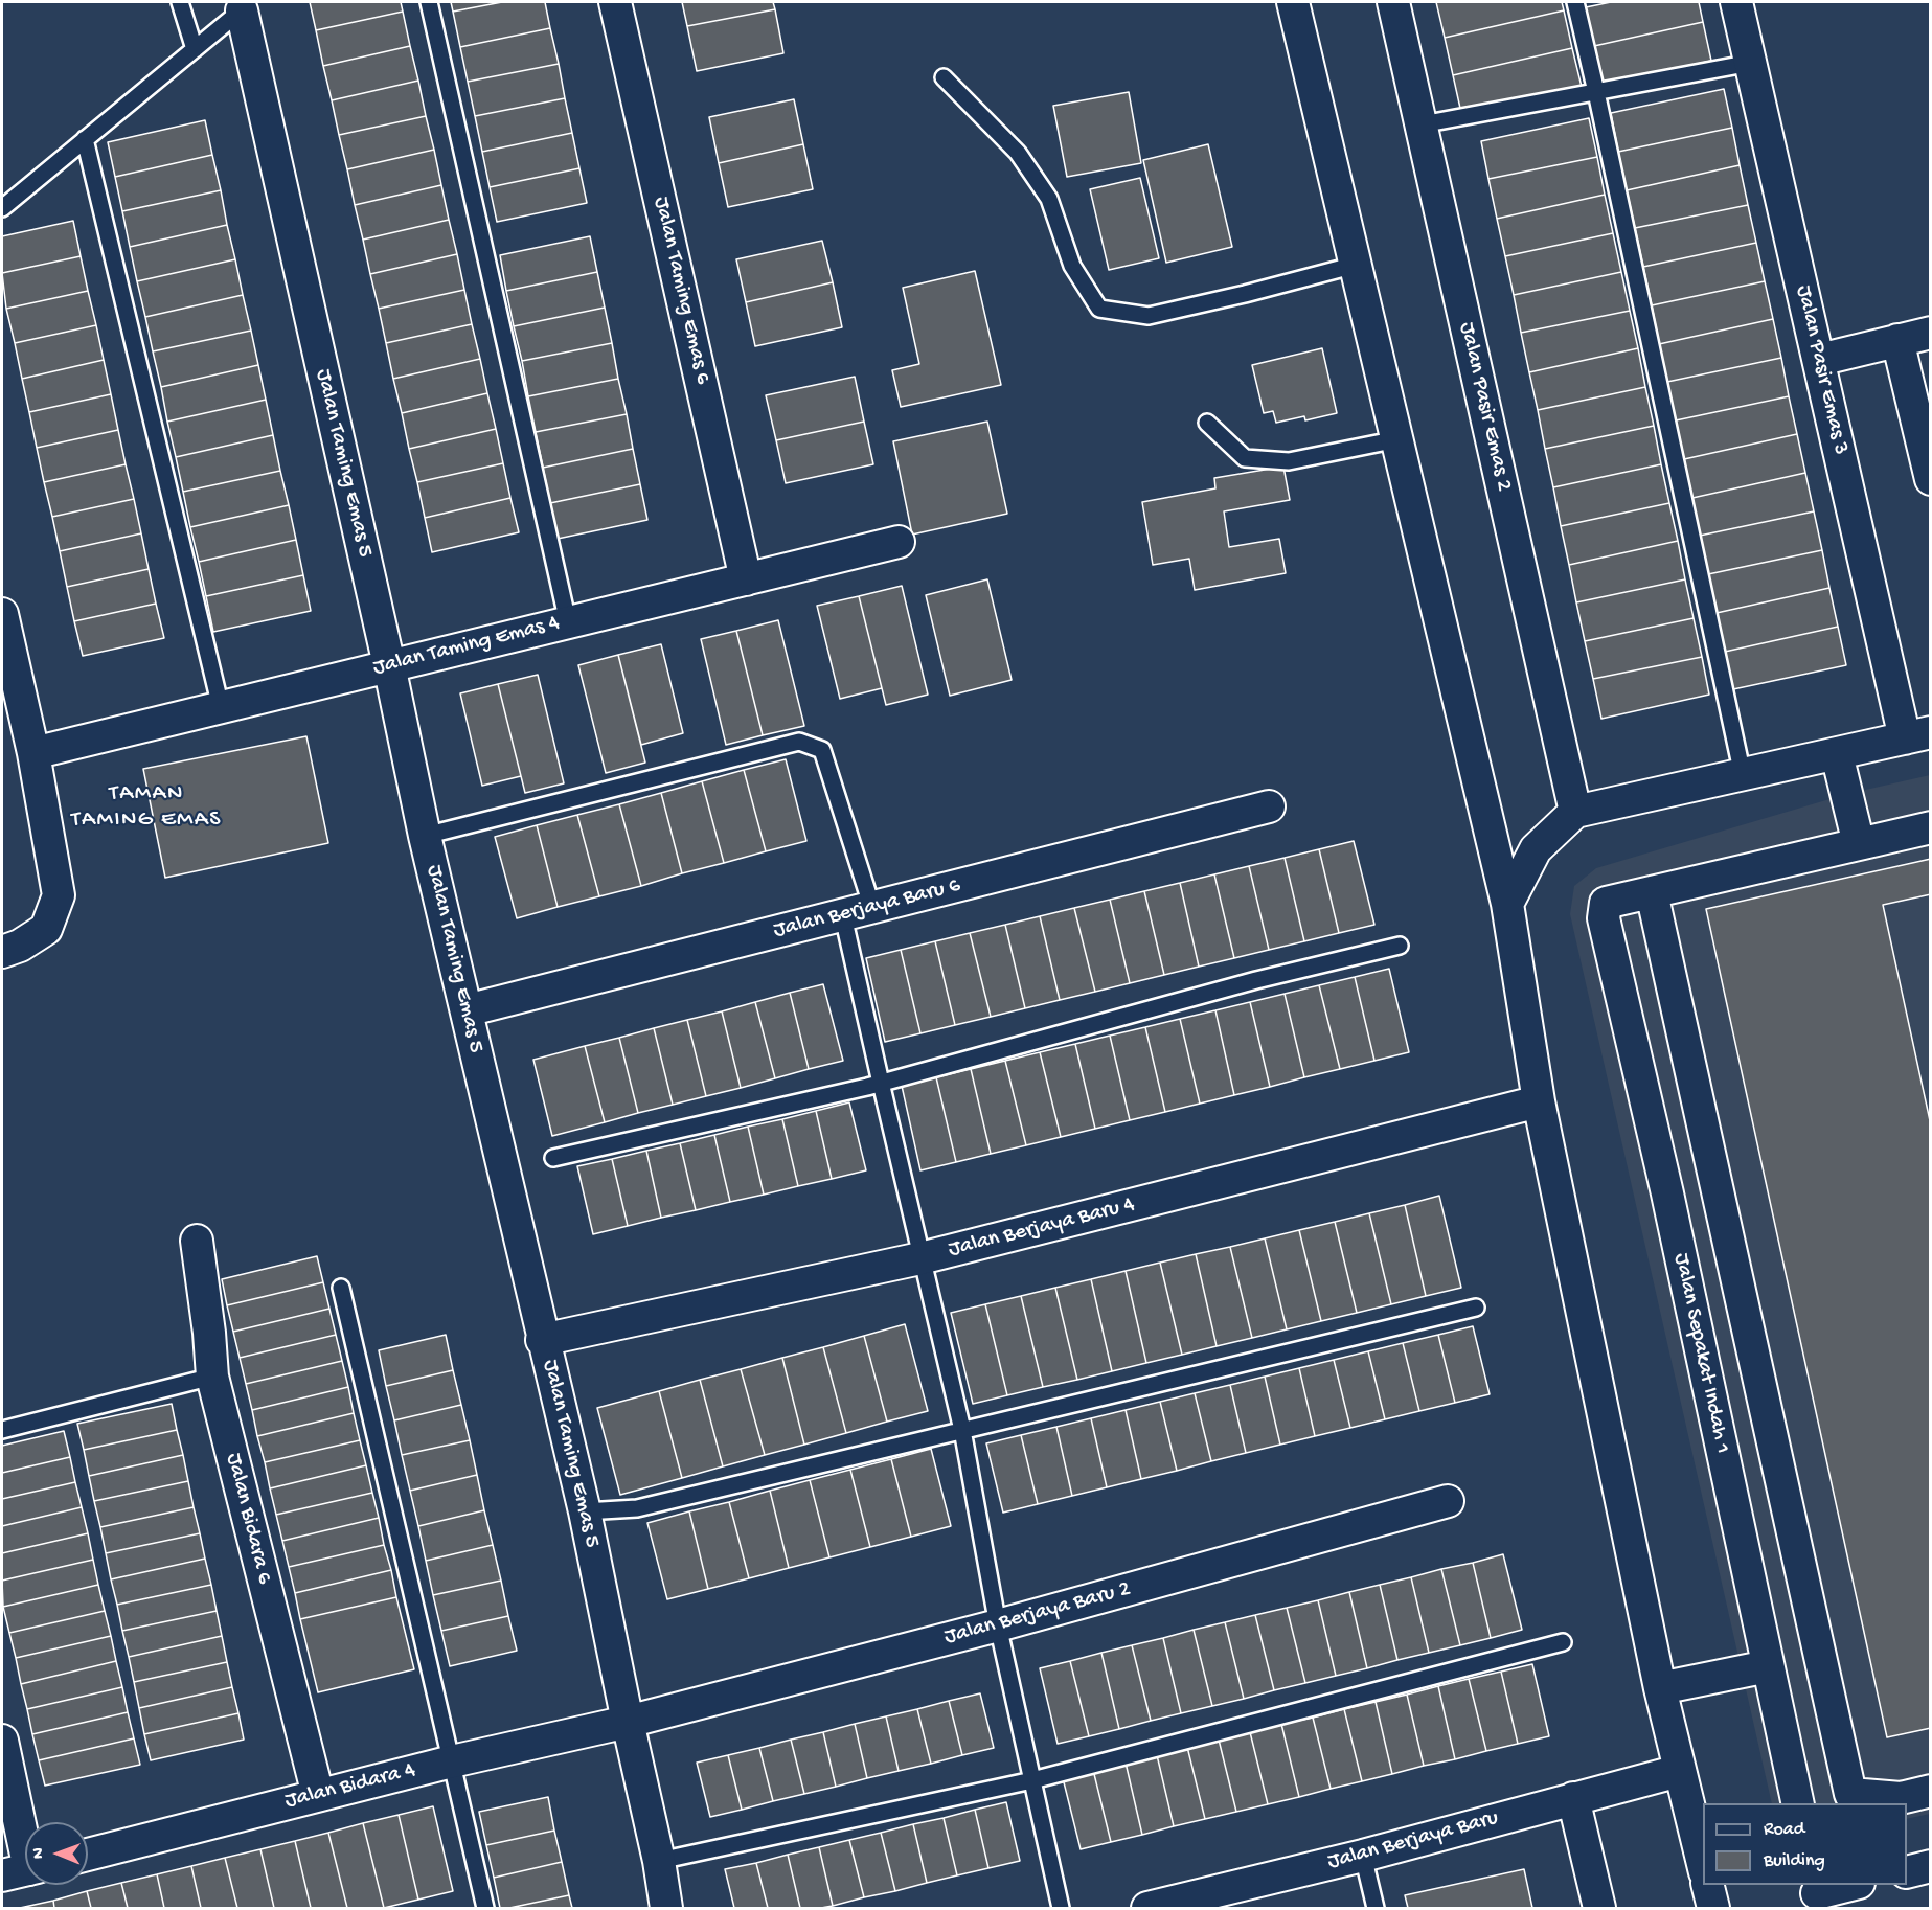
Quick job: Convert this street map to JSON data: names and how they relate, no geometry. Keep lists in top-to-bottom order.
{
  "streets": {
    "street": [
      "Jalan Taming Emas 6",
      "Jalan Pasir Emas 3",
      "Jalan Pasir Emas 2",
      "Jalan Taming Emas 5",
      "Jalan Taming Emas 4",
      "Jalan Berjaya Baru 6",
      "Jalan Berjaya Baru 4",
      "Jalan Sepakat Indah 1",
      "Jalan Bidara 6",
      "Jalan Berjaya Baru 2",
      "Jalan Bidara 4",
      "Jalan Berjaya Baru"
    ]
  },
  "crossings": [
    ["Jalan Taming Emas 6", "Jalan Taming Emas 4"],
    ["Jalan Taming Emas 5", "Jalan Taming Emas 4"],
    ["Jalan Taming Emas 5", "Jalan Berjaya Baru 6"],
    ["Jalan Taming Emas 5", "Jalan Berjaya Baru 4"],
    ["Jalan Taming Emas 5", "Jalan Berjaya Baru 2"],
    ["Jalan Taming Emas 5", "Jalan Bidara 4"],
    ["Jalan Bidara 6", "Jalan Bidara 4"],
    ["Jalan Berjaya Baru 2", "Jalan Bidara 4"]
  ],
  "districts": ["TAMAN TAMING EMAS"],
  "legend": ["Road", "Building"],
  "north": "left"
}
